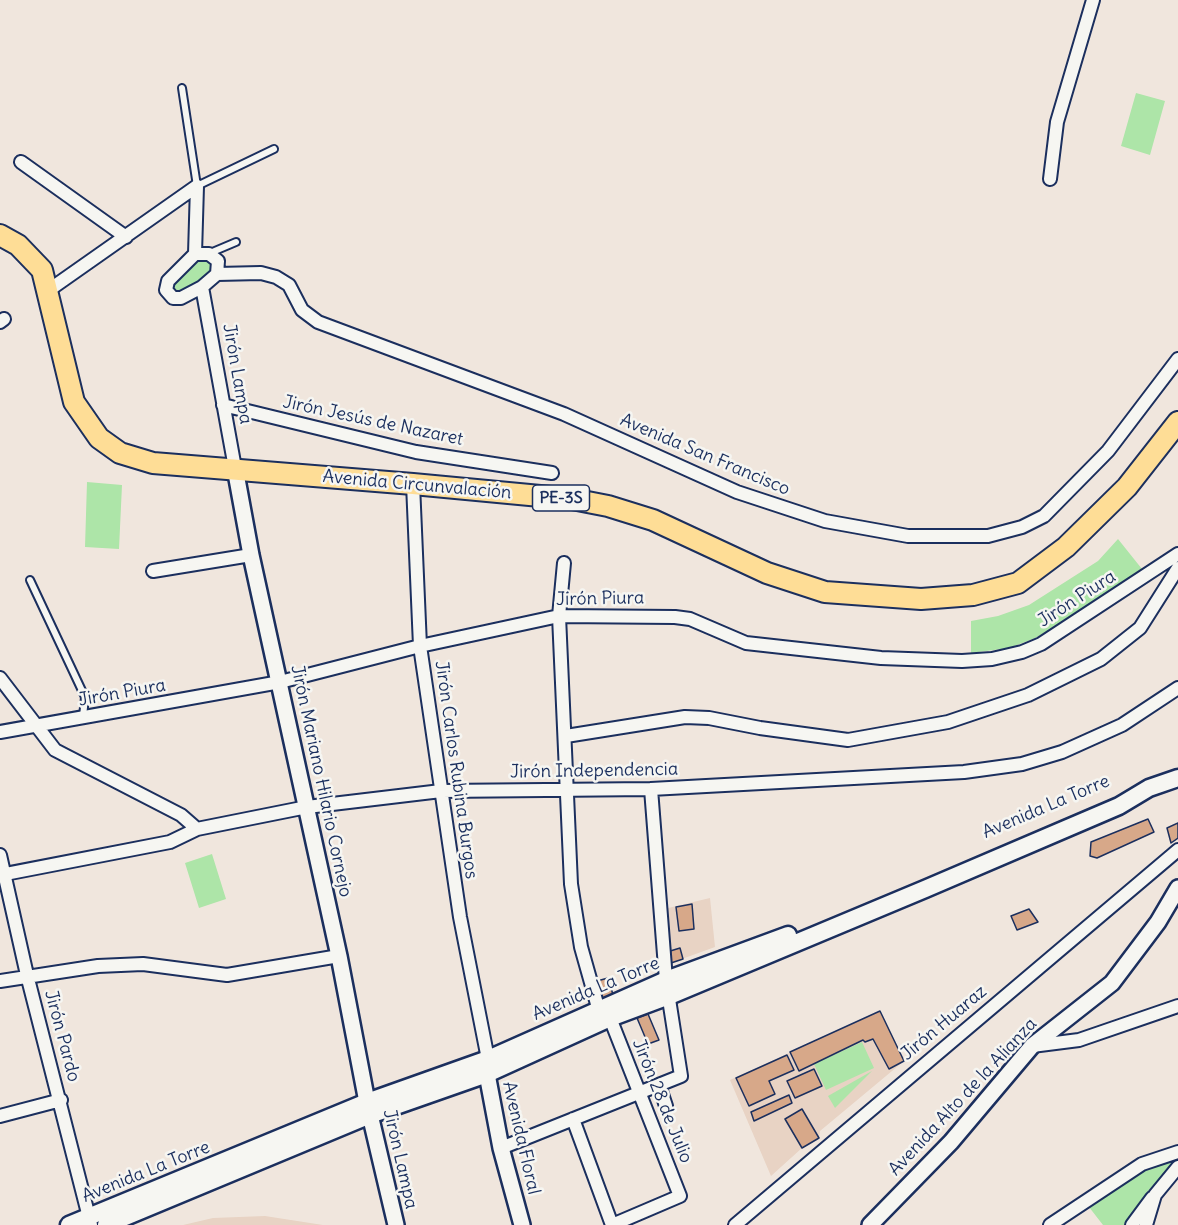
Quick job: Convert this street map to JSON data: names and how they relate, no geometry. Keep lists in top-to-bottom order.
{
  "streets": {
    "highway": ["Avenida Circunvalación", "PE-3S"],
    "main road": ["Avenida La Torre"],
    "street": [
      "Jirón Lampa",
      "Jirón Jesús de Nazaret",
      "Avenida San Francisco",
      "Jirón Piura",
      "Jirón Carlos Rubina Burgos",
      "Jirón Independencia",
      "Jirón Mariano Hilario Cornejo",
      "Jirón Huaraz",
      "Jirón Pardo",
      "Avenida Alto de la Alianza",
      "Jirón 28 de Julio",
      "Avenida Floral"
    ]
  },
  "crossings": [
    ["Jirón Lampa", "Jirón Jesús de Nazaret"],
    ["Jirón Lampa", "Avenida Circunvalación"],
    ["Jirón Lampa", "Jirón Mariano Hilario Cornejo"],
    ["Jirón Lampa", "Avenida La Torre"],
    ["Avenida Circunvalación", "Jirón Carlos Rubina Burgos"],
    ["Avenida Circunvalación", "Jirón Mariano Hilario Cornejo"],
    ["Jirón Piura", "Jirón Carlos Rubina Burgos"],
    ["Jirón Piura", "Jirón Mariano Hilario Cornejo"],
    ["Jirón Piura", "Jirón 28 de Julio"],
    ["Jirón Carlos Rubina Burgos", "Jirón Independencia"],
    ["Jirón Carlos Rubina Burgos", "Avenida La Torre"],
    ["Jirón Carlos Rubina Burgos", "Avenida Floral"],
    ["Jirón Independencia", "Jirón Mariano Hilario Cornejo"],
    ["Jirón Independencia", "Jirón Pardo"],
    ["Jirón Independencia", "Jirón 28 de Julio"],
    ["Jirón Mariano Hilario Cornejo", "Avenida La Torre"],
    ["Avenida La Torre", "Jirón Pardo"],
    ["Avenida La Torre", "Jirón 28 de Julio"],
    ["Avenida La Torre", "Avenida Floral"]
  ]
}
